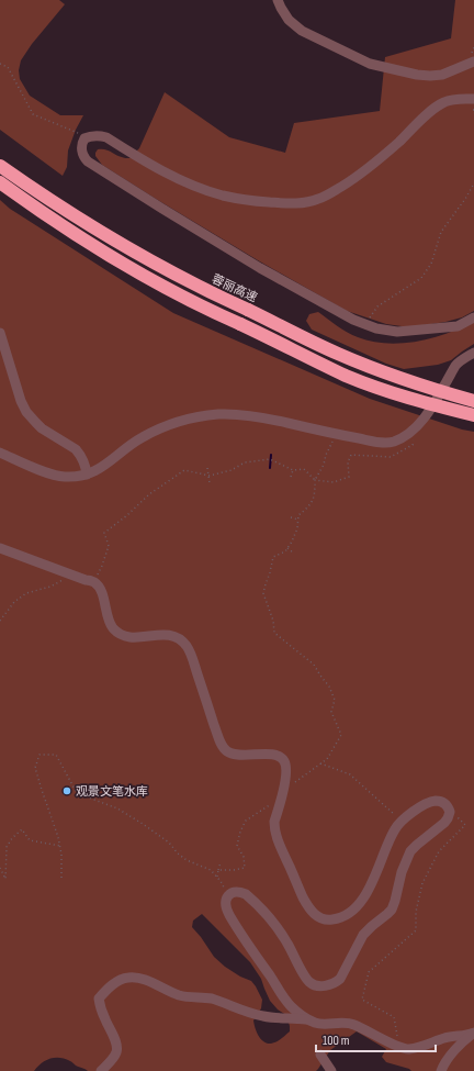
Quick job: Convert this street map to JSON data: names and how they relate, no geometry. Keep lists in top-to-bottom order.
{
  "streets": {
    "highway": ["蓉丽高速"]
  },
  "places": ["观景文笔水库"],
  "scale_bar": "100 m"
}
